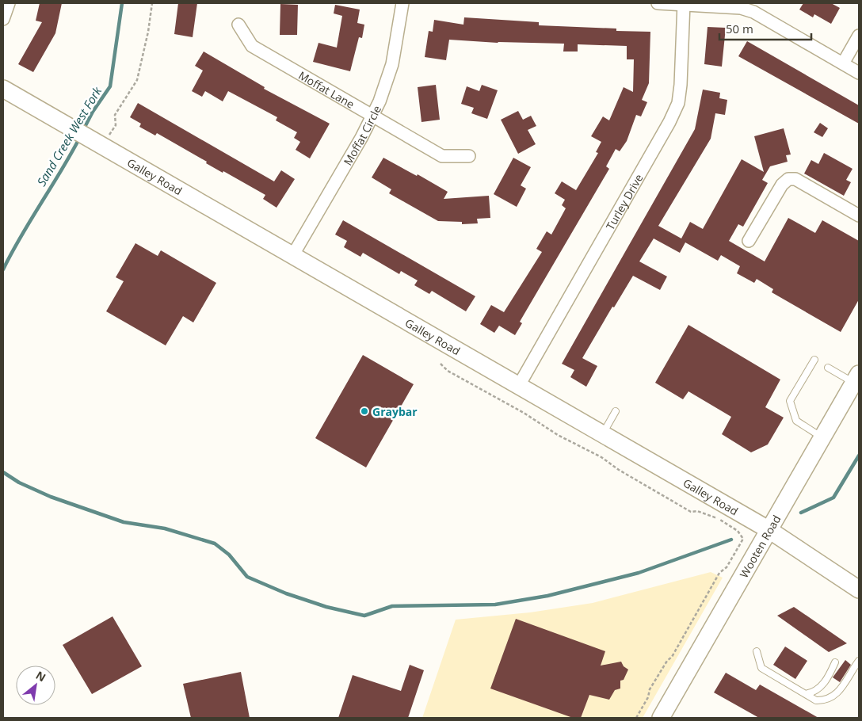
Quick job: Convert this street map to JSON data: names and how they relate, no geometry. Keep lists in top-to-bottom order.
{
  "streets": {
    "main road": ["Galley Road", "Wooten Road"],
    "street": ["Moffat Lane", "Moffat Circle", "Turley Drive"]
  },
  "crossings": [
    ["Moffat Lane", "Moffat Circle"],
    ["Moffat Circle", "Galley Road"],
    ["Galley Road", "Turley Drive"],
    ["Galley Road", "Wooten Road"]
  ],
  "water": ["Sand Creek West Fork"],
  "places": ["Graybar"],
  "scale_bar": "50 m",
  "north": "top right"
}
